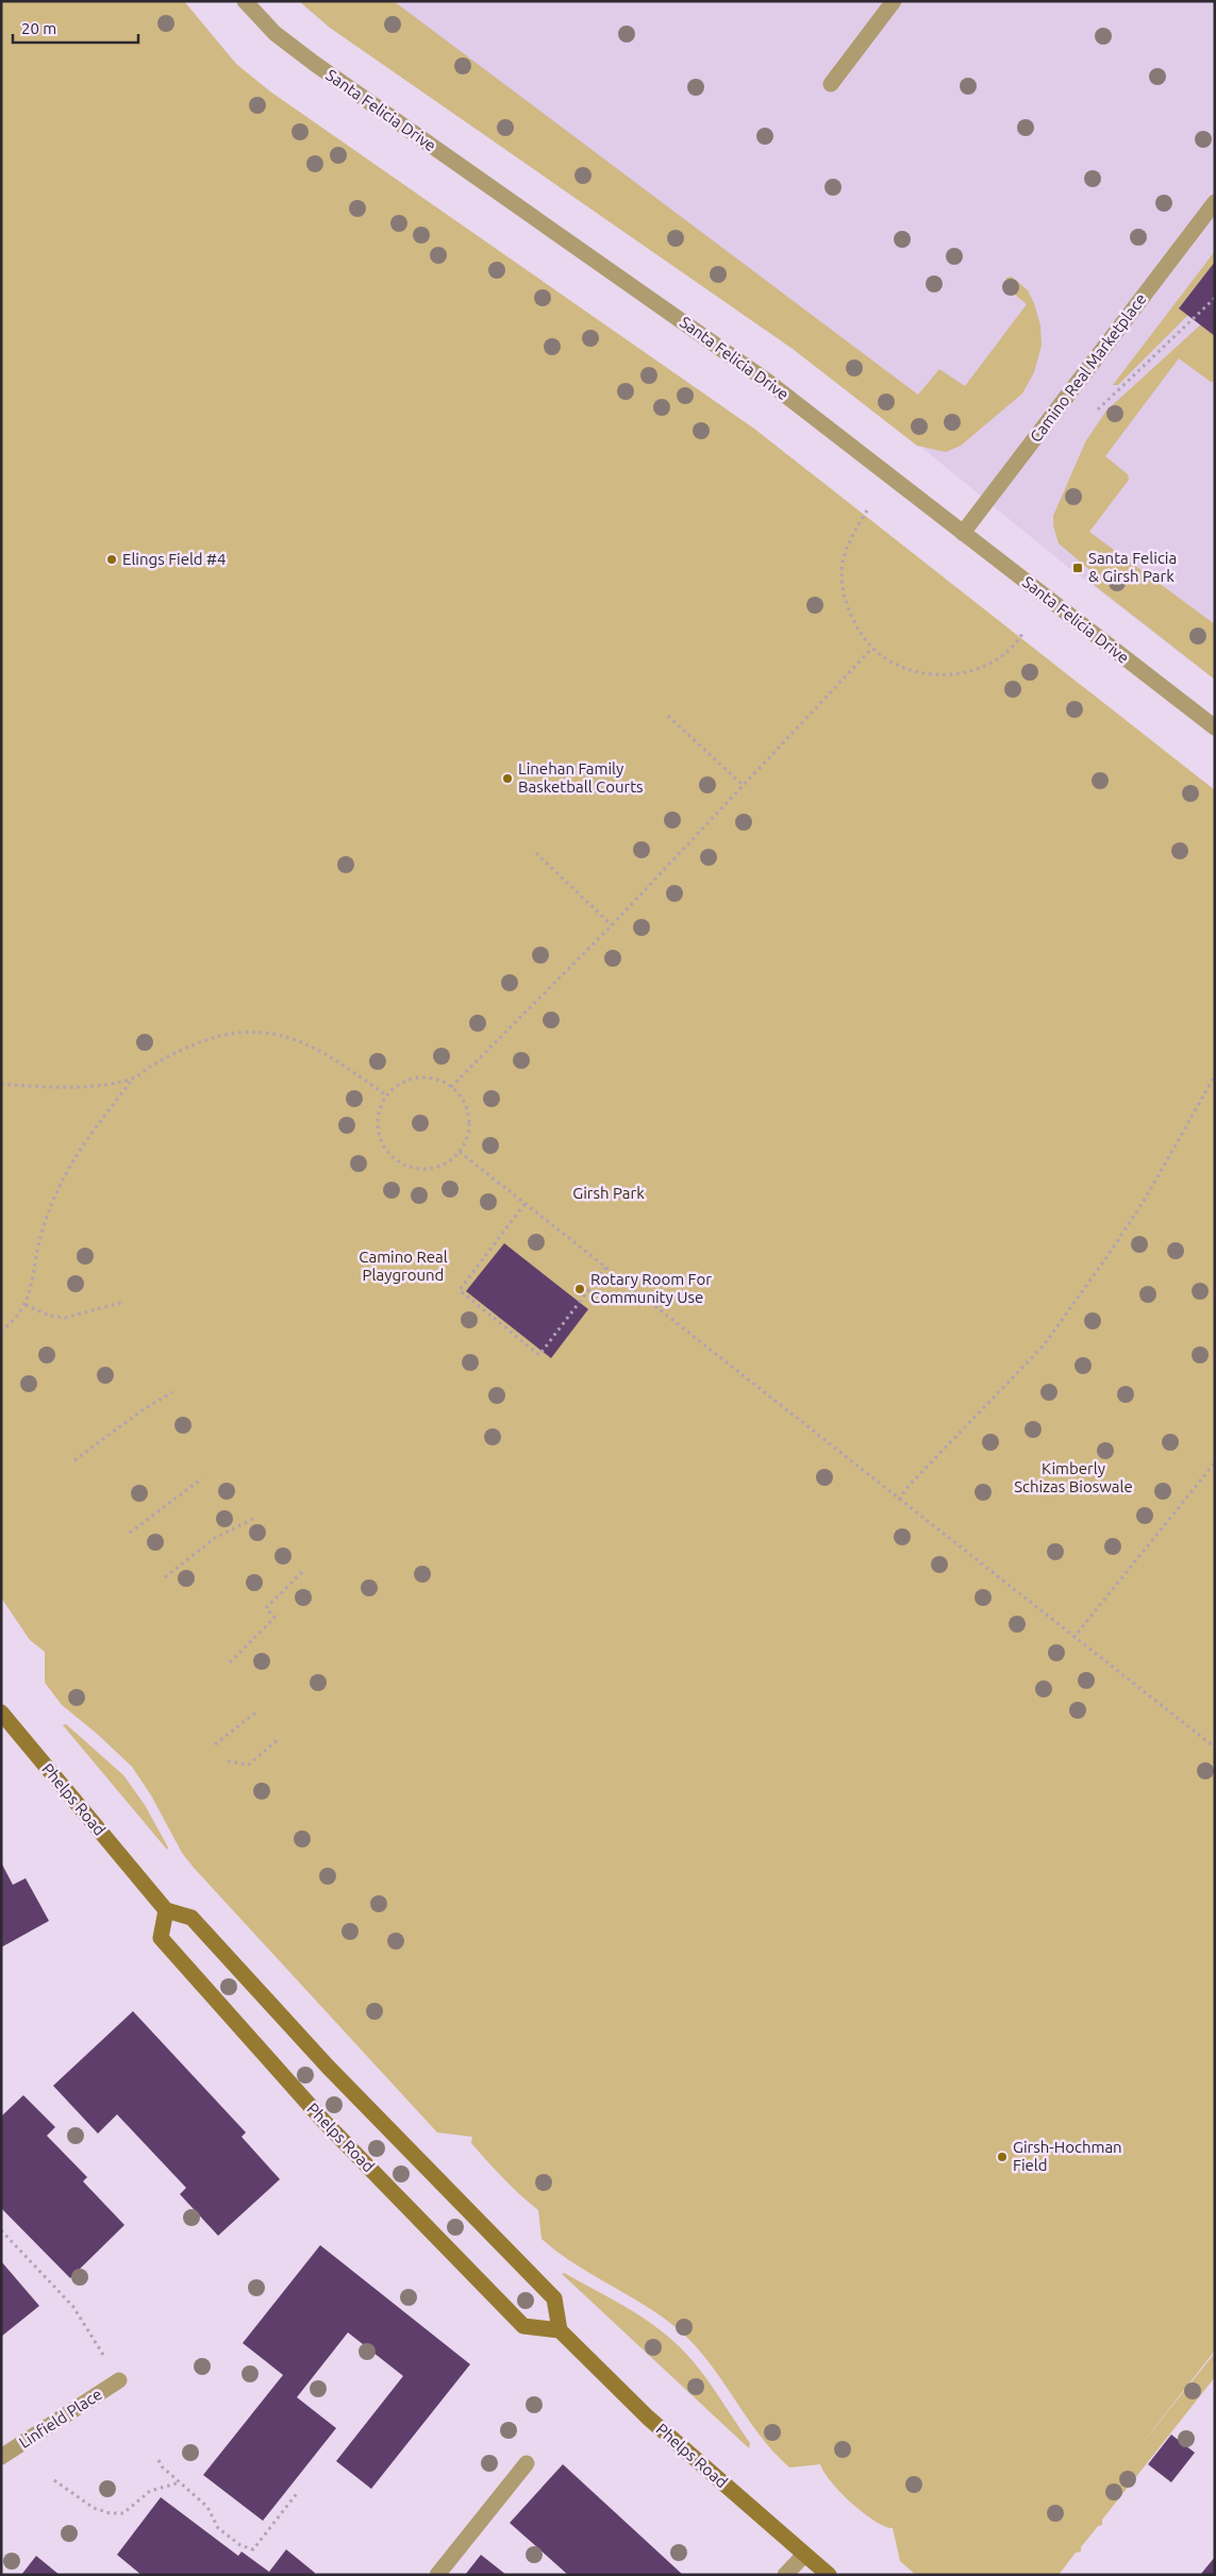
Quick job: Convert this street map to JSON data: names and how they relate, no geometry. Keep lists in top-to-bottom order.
{
  "streets": {
    "street": [
      "Santa Felicia Drive",
      "Camino Real Marketplace",
      "Phelps Road",
      "Linfield Place"
    ]
  },
  "crossings": [
    ["Santa Felicia Drive", "Camino Real Marketplace"]
  ],
  "parks": ["Girsh Park", "Camino Real Playground", "Kimberly Schizas Bioswale"],
  "places": {
    "other": [
      "Elings Field #4",
      "Linehan Family Basketball Courts",
      "Rotary Room For Community Use",
      "Girsh-Hochman Field"
    ],
    "transit": ["Santa Felicia & Girsh Park"]
  },
  "scale_bar": "20 m"
}
